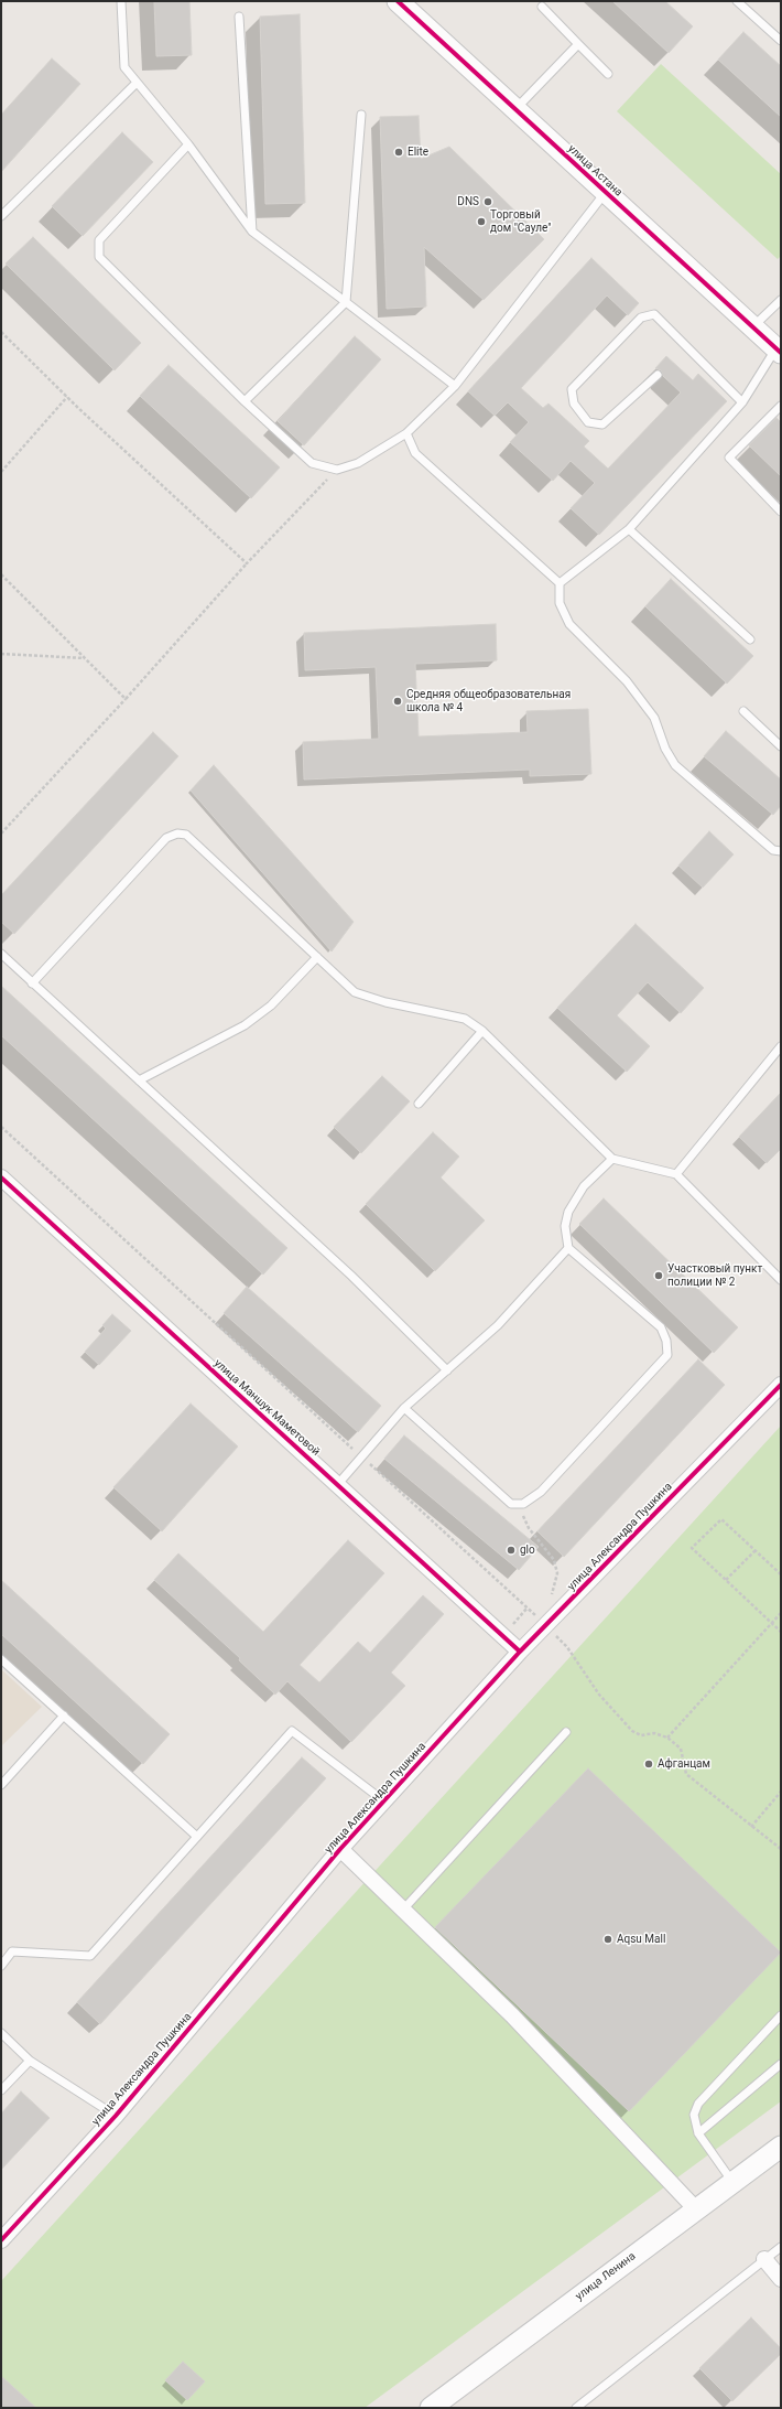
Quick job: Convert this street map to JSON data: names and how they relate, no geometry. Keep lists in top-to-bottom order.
{
  "streets": {
    "street": [
      "улица Астана",
      "улица Маншук Маметовой",
      "улица Александра Пушкина",
      "улица Ленина"
    ]
  },
  "crossings": [
    ["улица Маншук Маметовой", "улица Александра Пушкина"]
  ],
  "places": [
    "Elite",
    "DNS",
    "Торговый дом \"Сауле\"",
    "Средняя общеобразовательная школа № 4",
    "Участковый пункт полиции № 2",
    "glo",
    "Афганцам",
    "Аqsu Mall"
  ]
}
